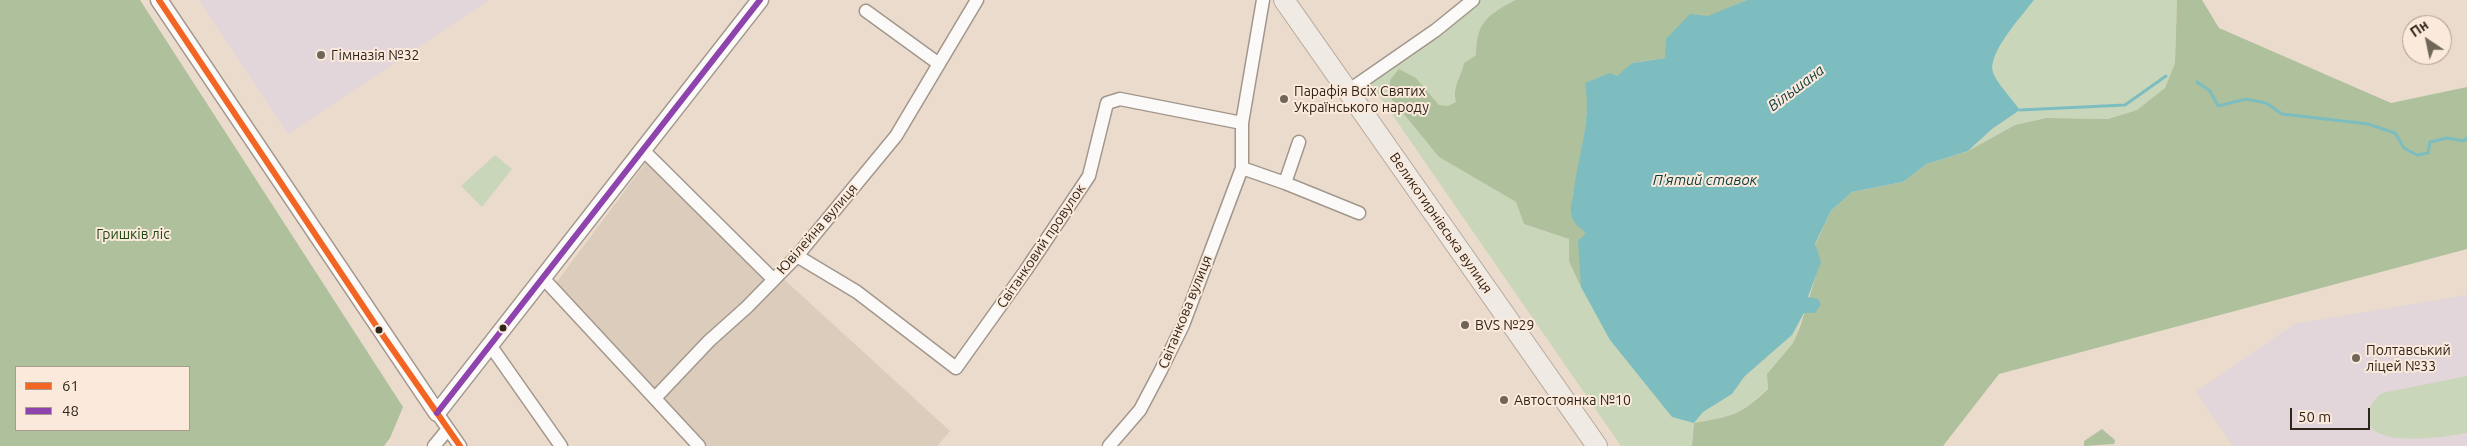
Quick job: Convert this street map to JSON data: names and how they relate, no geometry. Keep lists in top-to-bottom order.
{
  "streets": {
    "main road": ["Великотирнівська вулиця"],
    "street": ["Ювілейна вулиця", "Світанковий провулок", "Світанкова вулиця"]
  },
  "crossings": [
    ["Ювілейна вулиця", "Світанковий провулок"],
    ["Світанковий провулок", "Світанкова вулиця"]
  ],
  "water": ["Вільшана", "П'ятий ставок"],
  "parks": ["Гришків ліс"],
  "places": [
    "Гімназія №32",
    "Парафія Всіх Святих Українського народу",
    "BVS №29",
    "Полтавський ліцей №33",
    "Автостоянка №10"
  ],
  "lines": ["transit line 61", "transit line 48"],
  "legend": ["61", "48"],
  "scale_bar": "50 m",
  "north": "top left"
}
